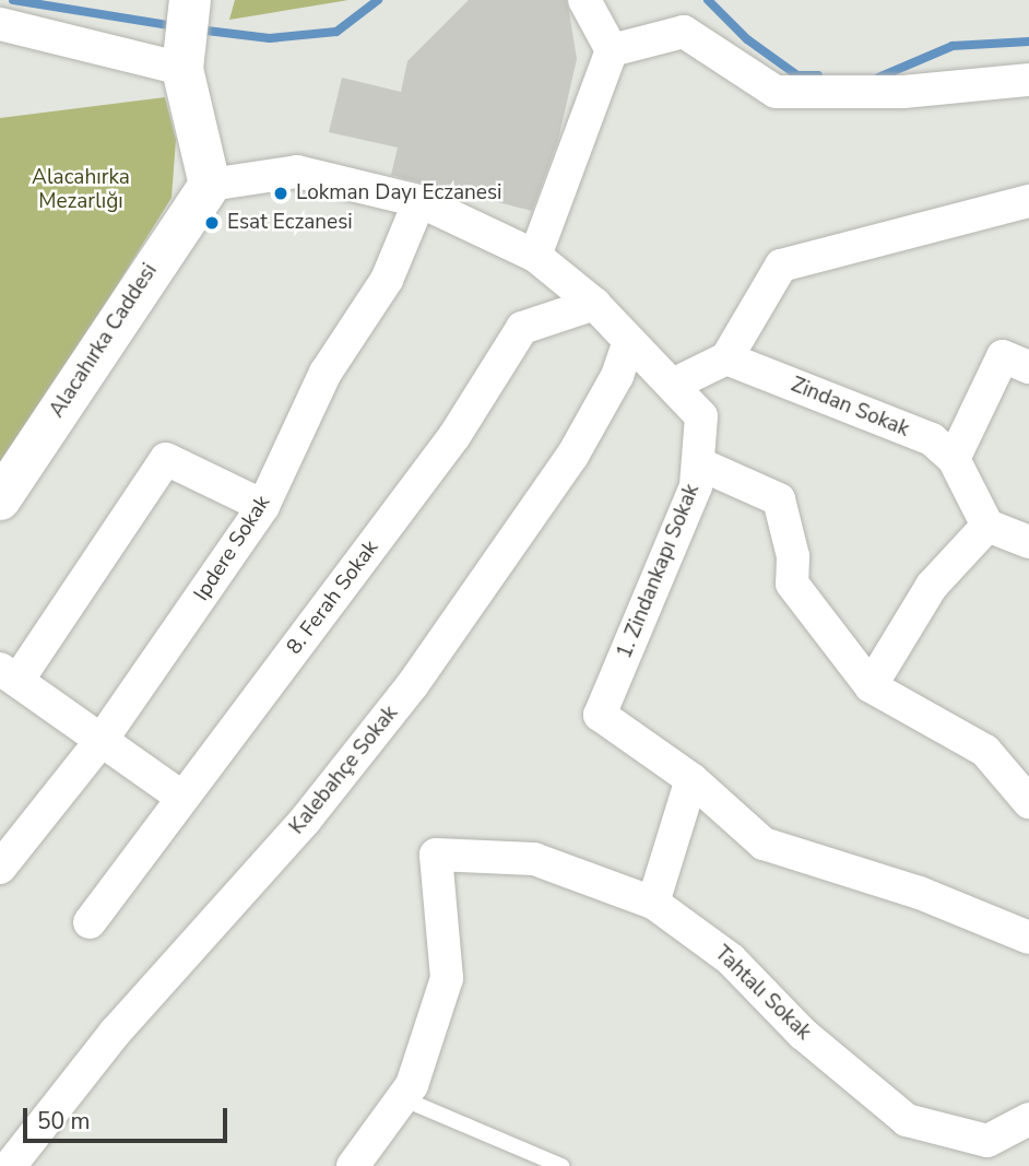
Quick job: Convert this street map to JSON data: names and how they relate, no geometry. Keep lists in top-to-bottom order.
{
  "streets": {
    "main road": ["Alacahırka Caddesi"],
    "street": [
      "Zindan Sokak",
      "Ipdere Sokak",
      "1. Zindankapı Sokak",
      "8. Ferah Sokak",
      "Kalebahçe Sokak",
      "Tahtalı Sokak"
    ]
  },
  "crossings": [
    ["Alacahırka Caddesi", "1. Zindankapı Sokak"],
    ["Ipdere Sokak", "1. Zindankapı Sokak"],
    ["1. Zindankapı Sokak", "8. Ferah Sokak"],
    ["1. Zindankapı Sokak", "Kalebahçe Sokak"]
  ],
  "parks": ["Alacahırka Mezarlığı"],
  "places": ["Lokman Dayı Eczanesi", "Esat Eczanesi"],
  "scale_bar": "50 m"
}
